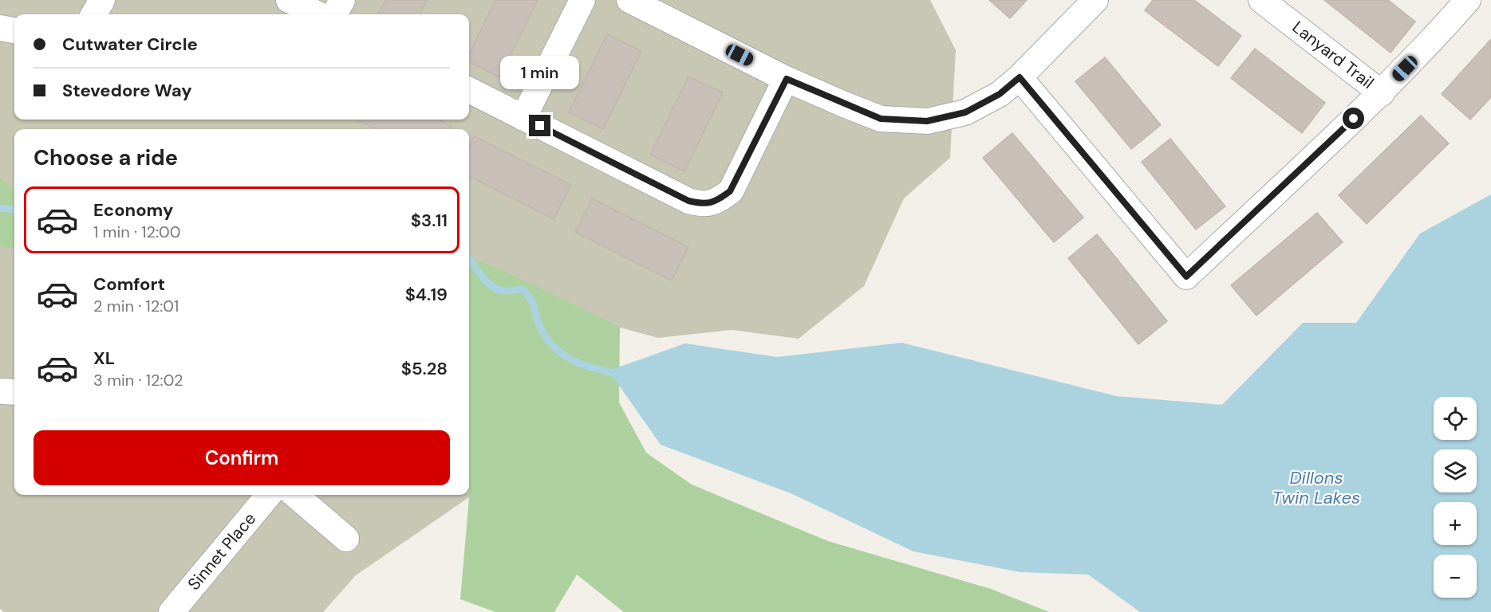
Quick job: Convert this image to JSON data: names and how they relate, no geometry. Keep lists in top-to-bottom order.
{
  "streets": {
    "street": ["Lanyard Trail", "Sinnet Place"]
  },
  "water": ["Dillons Twin Lakes"],
  "page": {
    "banner": ["Cutwater Circle", "Stevedore Way"],
    "bubble": "1 min",
    "heading": "Choose a ride",
    "list": [
      {
        "name": "Economy",
        "note": "1 min · 12:00",
        "value": "$3.11"
      },
      {
        "name": "Comfort",
        "note": "2 min · 12:01",
        "value": "$4.19"
      },
      {
        "name": "XL",
        "note": "3 min · 12:02",
        "value": "$5.28"
      }
    ],
    "map_buttons": ["+", "−"],
    "buttons": "Confirm"
  }
}
